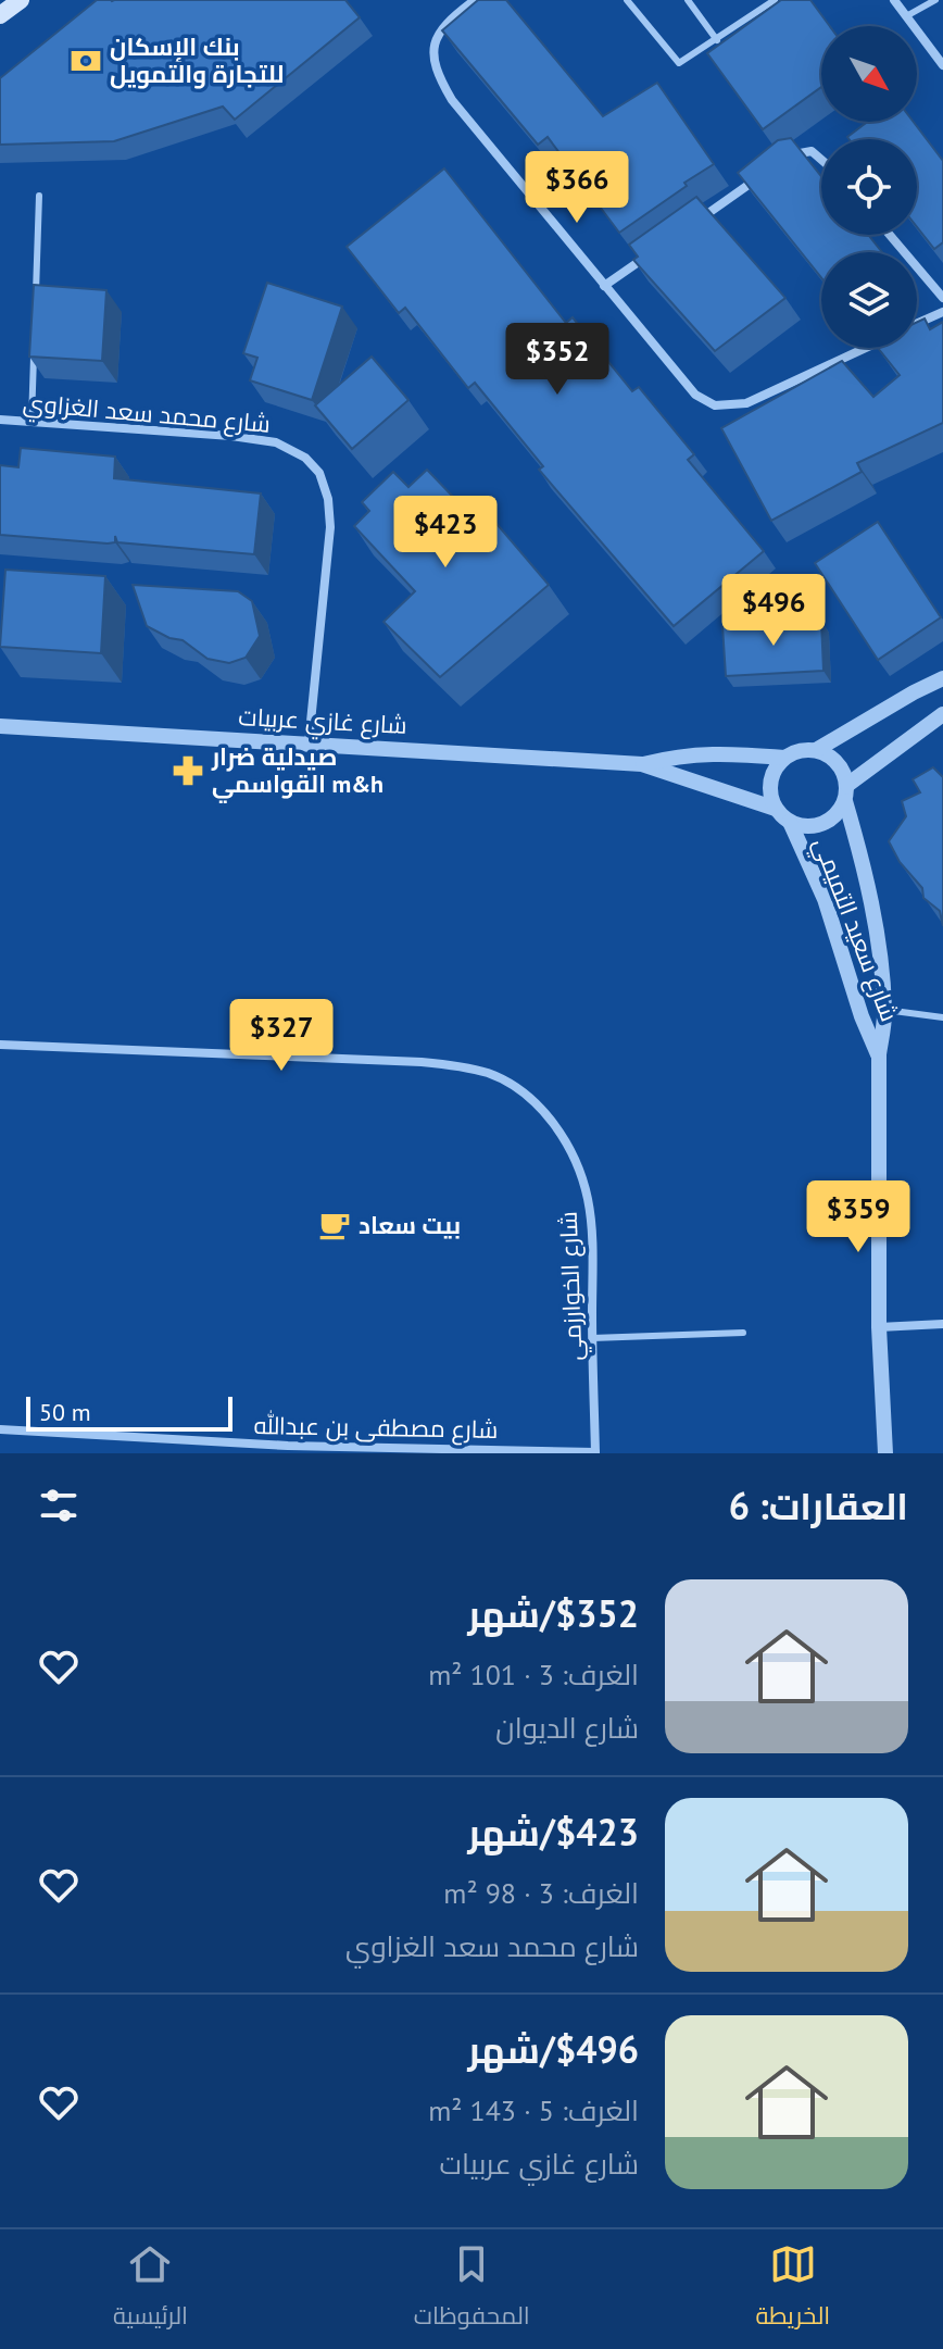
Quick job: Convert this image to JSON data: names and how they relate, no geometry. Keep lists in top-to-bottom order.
{
  "streets": {
    "street": [
      "شارع محمد سعد الغزاوي",
      "شارع غازي عربيات",
      "شارع سعيد التميمي",
      "شارع الخوارزمي",
      "شارع مصطفى بن عبدالله"
    ]
  },
  "crossings": [
    ["شارع محمد سعد الغزاوي", "شارع غازي عربيات"],
    ["شارع غازي عربيات", "شارع سعيد التميمي"],
    ["شارع الخوارزمي", "شارع مصطفى بن عبدالله"]
  ],
  "places": {
    "bank": ["بنك الإسكان للتجارة والتمويل"],
    "pharmacy": ["صيدلية ضرار القواسمي m&h"],
    "cafe": ["بيت سعاد"]
  },
  "scale_bar": "50 m",
  "north": "bottom right",
  "page": {
    "price": [
      "$366",
      "$352",
      "$423",
      "$496",
      "$327",
      "$359"
    ],
    "scale": "50 m",
    "heading": "العقارات: 6",
    "list": [
      {
        "name": "$352/شهر",
        "note": "الغرف: 3 · 101 m² · شارع الديوان"
      },
      {
        "name": "$423/شهر",
        "note": "الغرف: 3 · 98 m² · شارع محمد سعد الغزاوي"
      },
      {
        "name": "$496/شهر",
        "note": "الغرف: 5 · 143 m² · شارع غازي عربيات"
      }
    ],
    "tabs": ["الخريطة", "المحفوظات", "الرئيسية"]
  }
}
